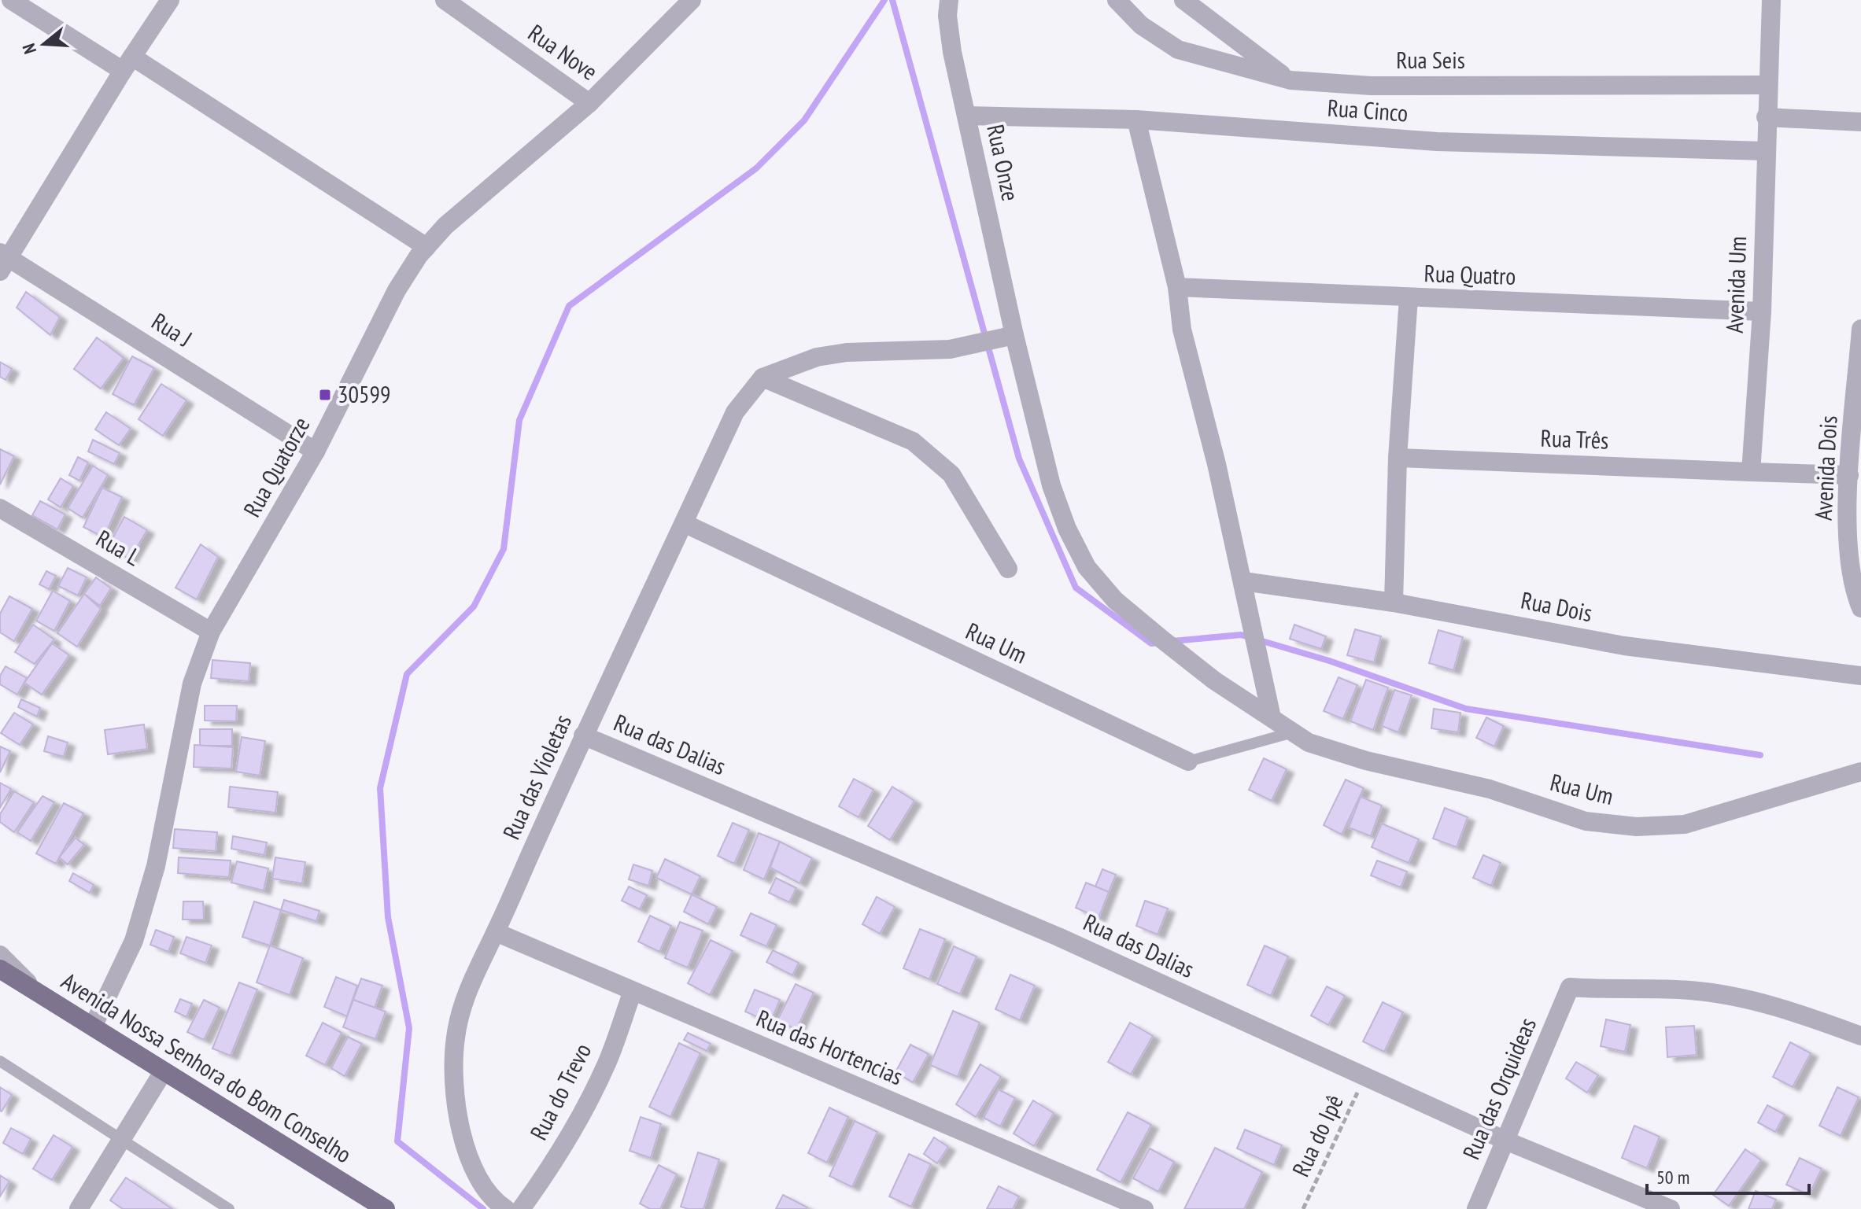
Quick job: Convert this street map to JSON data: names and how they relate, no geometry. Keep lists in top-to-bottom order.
{
  "streets": {
    "main road": ["Avenida Nossa Senhora do Bom Conselho"],
    "street": [
      "Rua Nove",
      "Rua Seis",
      "Rua Cinco",
      "Rua Onze",
      "Rua Quatro",
      "Avenida Um",
      "Rua J",
      "Rua Três",
      "Rua Quatorze",
      "Avenida Dois",
      "Rua L",
      "Rua Dois",
      "Rua Um",
      "Rua das Dalias",
      "Rua das Violetas",
      "Rua das Hortencias",
      "Rua das Orquideas",
      "Rua do Trevo"
    ],
    "path": ["Rua do Ipê"]
  },
  "crossings": [
    ["Rua Nove", "Rua Quatorze"],
    ["Rua Seis", "Avenida Um"],
    ["Rua Cinco", "Rua Onze"],
    ["Rua Cinco", "Avenida Um"],
    ["Rua Onze", "Rua Um"],
    ["Rua Quatro", "Avenida Um"],
    ["Avenida Um", "Rua Três"],
    ["Rua J", "Rua Quatorze"],
    ["Rua Quatorze", "Rua L"],
    ["Rua Quatorze", "Avenida Nossa Senhora do Bom Conselho"],
    ["Rua Um", "Rua das Violetas"],
    ["Rua das Dalias", "Rua das Violetas"],
    ["Rua das Dalias", "Rua das Orquideas"],
    ["Rua das Dalias", "Rua do Ipê"],
    ["Rua das Violetas", "Rua das Hortencias"],
    ["Rua das Hortencias", "Rua do Trevo"]
  ],
  "places": {
    "transit": ["30599"]
  },
  "scale_bar": "50 m",
  "north": "left"
}
